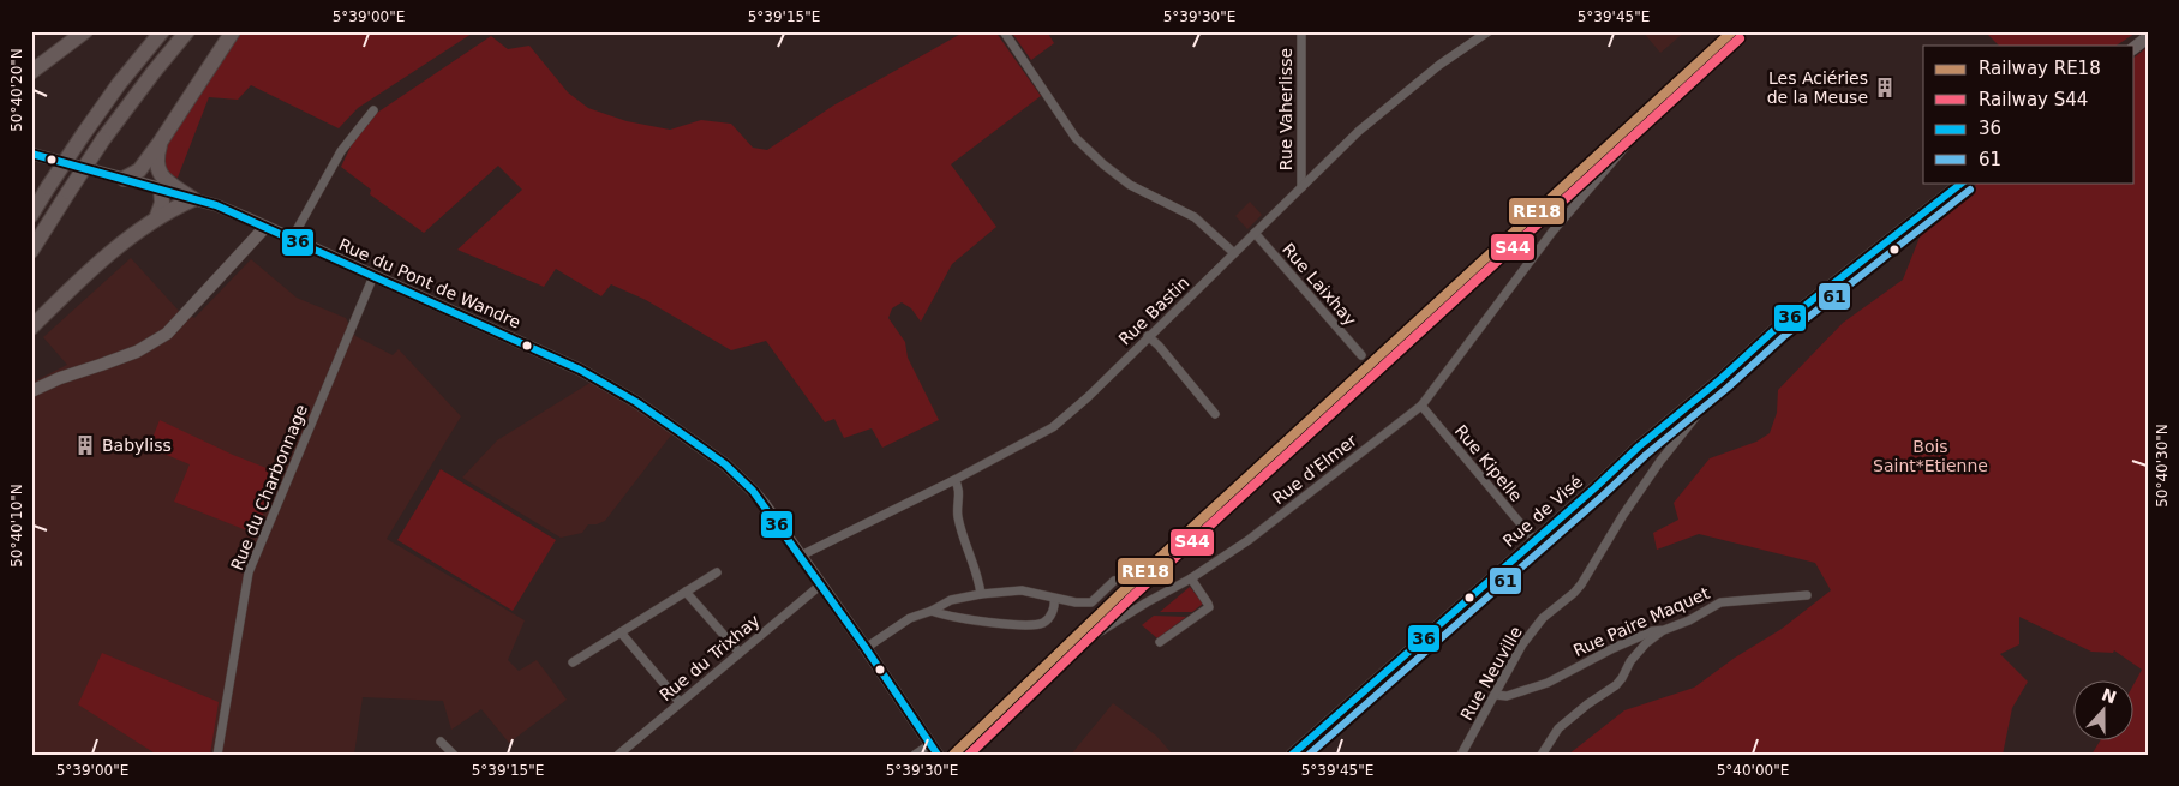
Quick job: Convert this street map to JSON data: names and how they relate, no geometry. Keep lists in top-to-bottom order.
{
  "streets": {
    "street": [
      "Rue Vaherlisse",
      "Rue du Pont de Wandre",
      "Rue Laixhay",
      "Rue Bastin",
      "Rue Kipelle",
      "Rue d'Elmer",
      "Rue du Charbonnage",
      "Rue de Visé",
      "Rue Paire Maquet",
      "Rue du Trixhay",
      "Rue Neuville"
    ]
  },
  "crossings": [
    ["Rue Vaherlisse", "Rue Bastin"],
    ["Rue du Pont de Wandre", "Rue Bastin"],
    ["Rue du Pont de Wandre", "Rue du Charbonnage"],
    ["Rue du Pont de Wandre", "Rue du Trixhay"],
    ["Rue Laixhay", "Rue Bastin"],
    ["Rue Kipelle", "Rue d'Elmer"],
    ["Rue Kipelle", "Rue de Visé"],
    ["Rue de Visé", "Rue Neuville"],
    ["Rue Paire Maquet", "Rue Neuville"]
  ],
  "parks": ["Bois Saint*Etienne"],
  "places": {
    "building": ["Les Aciéries de la Meuse", "Babyliss"]
  },
  "lines": [
    "rail line RE18",
    "rail line S44",
    "transit line 36",
    "transit line 61"
  ],
  "legend": [
    "Railway RE18",
    "Railway S44",
    "36",
    "61"
  ],
  "north": "top",
  "coordinates": [
    "5°39'00\"E",
    "5°39'15\"E",
    "5°39'30\"E",
    "5°39'45\"E",
    "50°40'20\"N",
    "50°40'30\"N",
    "50°40'10\"N",
    "5°40'00\"E"
  ]
}
